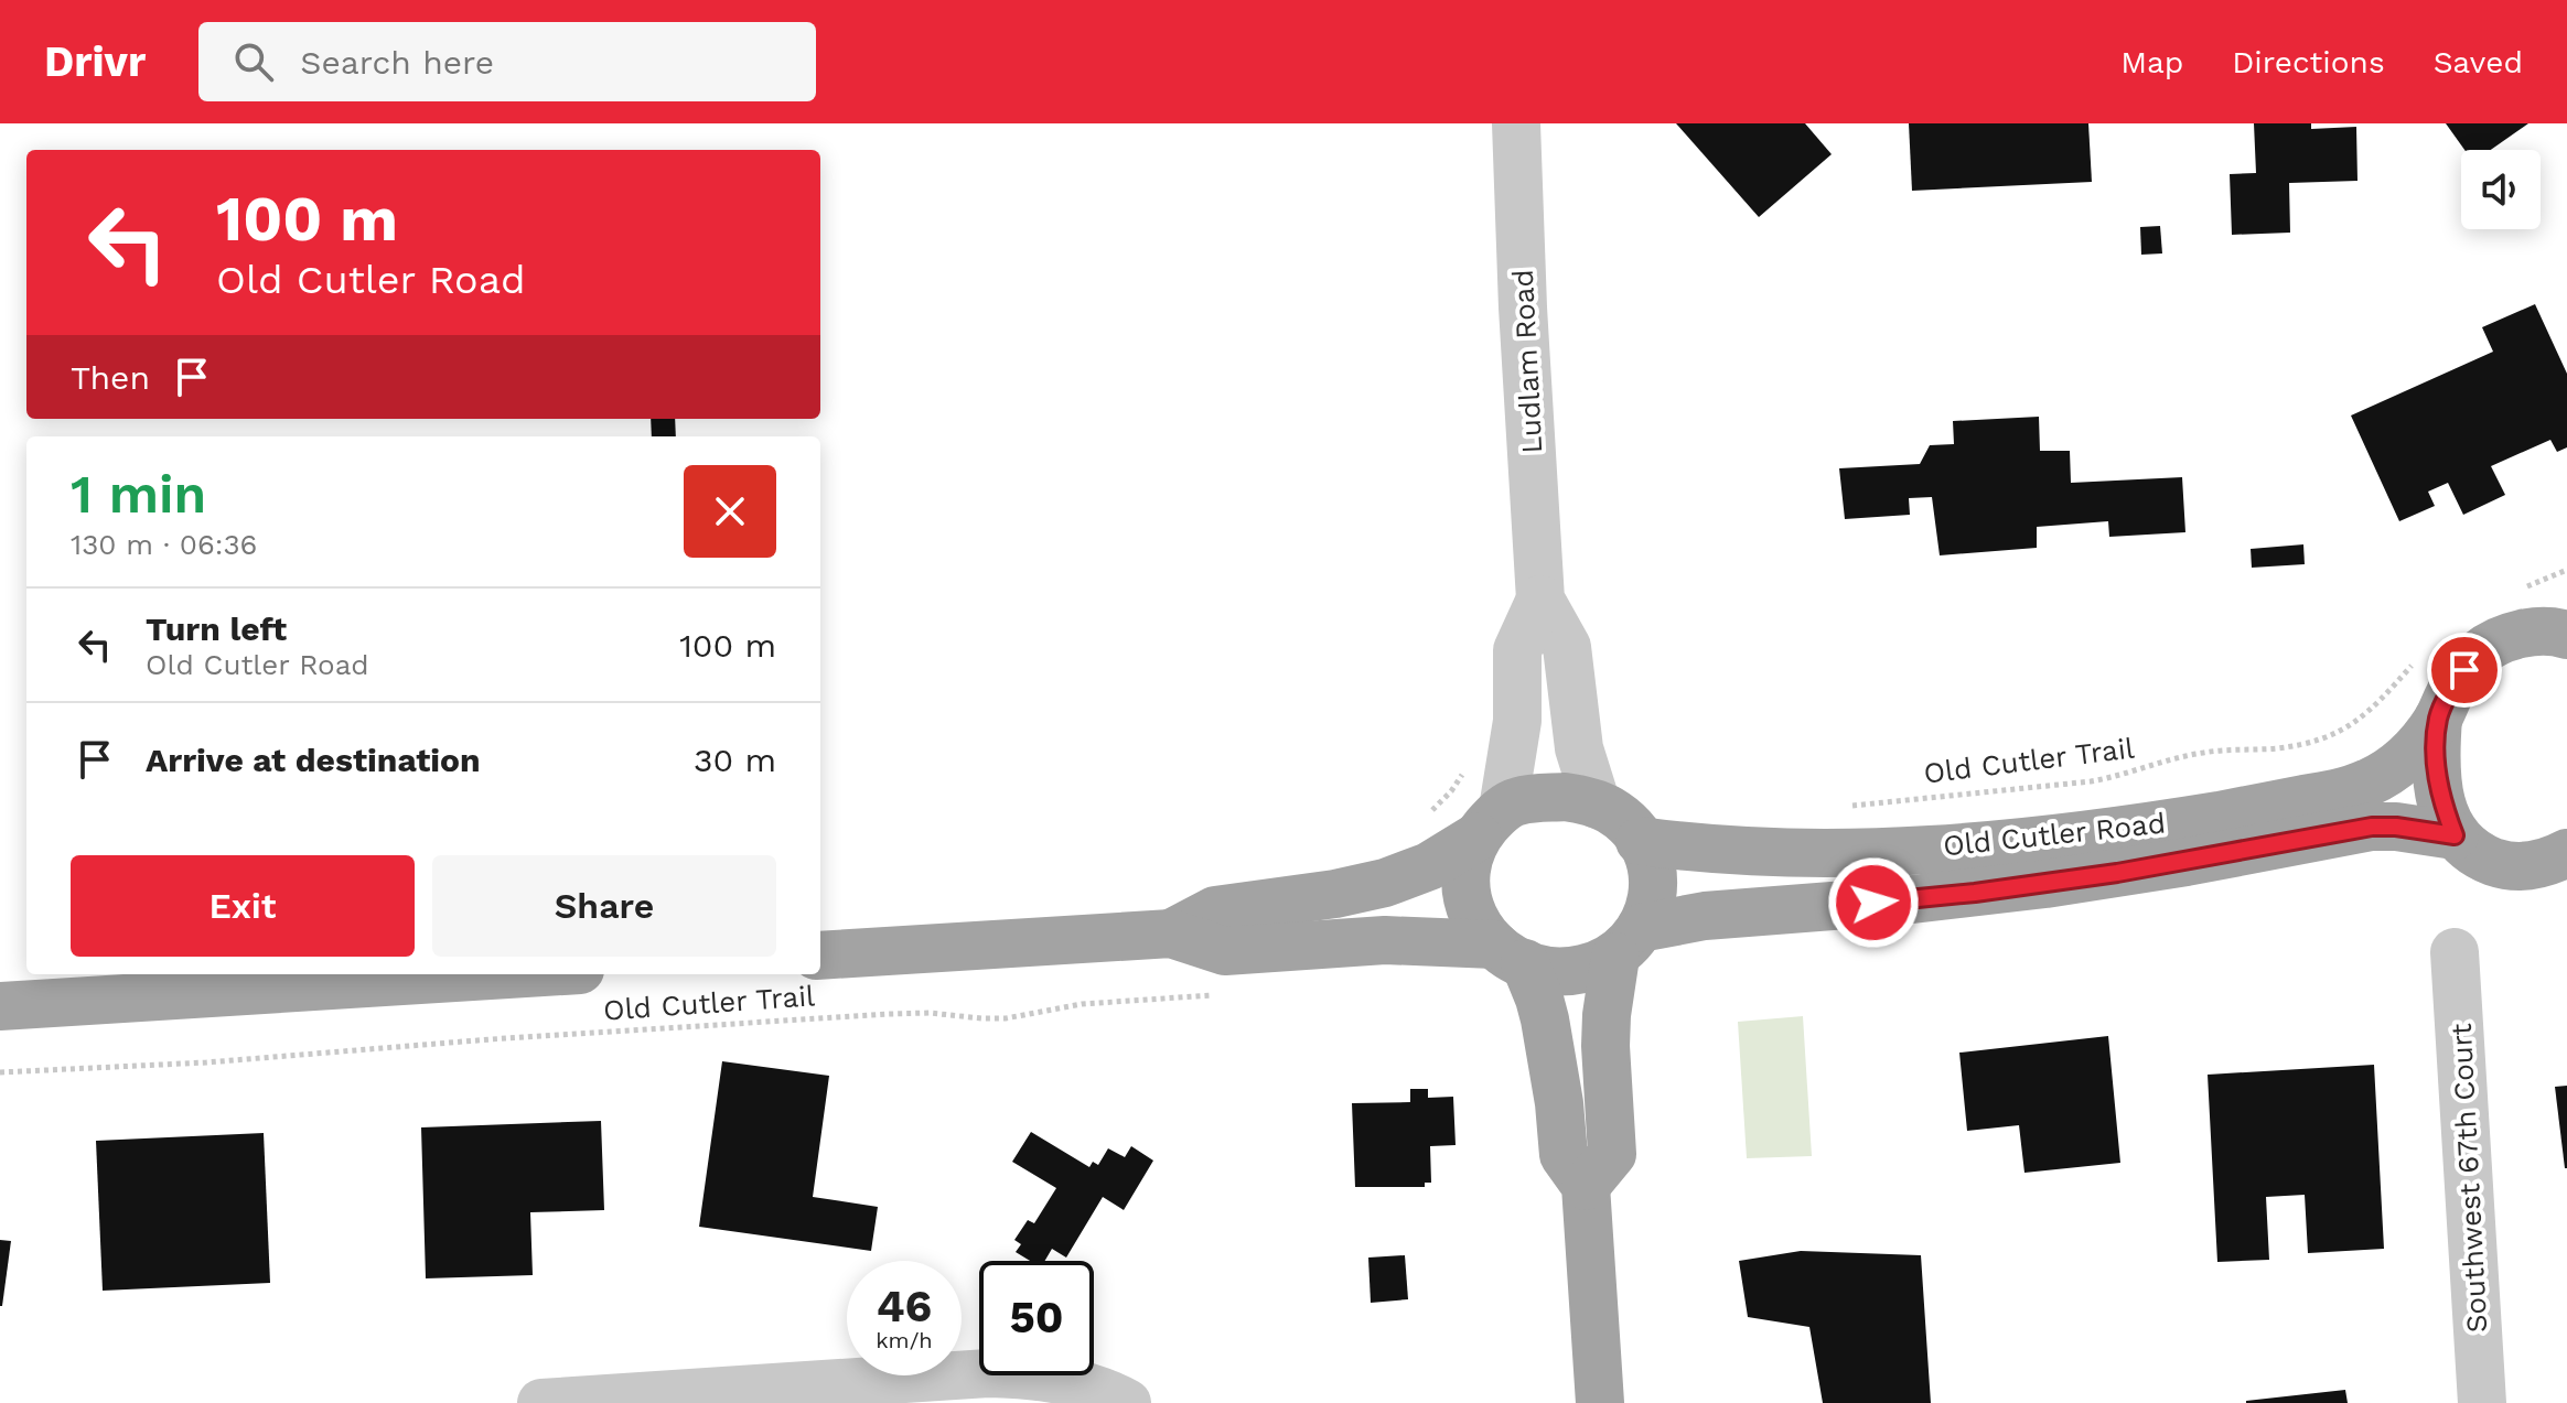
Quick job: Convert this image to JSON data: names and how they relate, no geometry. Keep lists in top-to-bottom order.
{
  "streets": {
    "main road": ["Old Cutler Road"],
    "street": ["Ludlam Road", "Southwest 67th Court"],
    "path": ["Old Cutler Trail"]
  },
  "crossings": [
    ["Ludlam Road", "Old Cutler Road"]
  ],
  "page": {
    "header": "Drivr",
    "search": "Search here",
    "nav": ["Map", "Directions", "Saved"],
    "turn": ["100 m", "Old Cutler Road"],
    "then": "Then",
    "heading": ["1 min", "130 m · 06:36"],
    "list": [
      {
        "name": "Turn left",
        "note": "Old Cutler Road",
        "value": "100 m"
      },
      {
        "name": "Arrive at destination",
        "value": "30 m"
      }
    ],
    "buttons": ["Exit", "Share"],
    "speed": "46 km/h",
    "limit": "50"
  }
}
